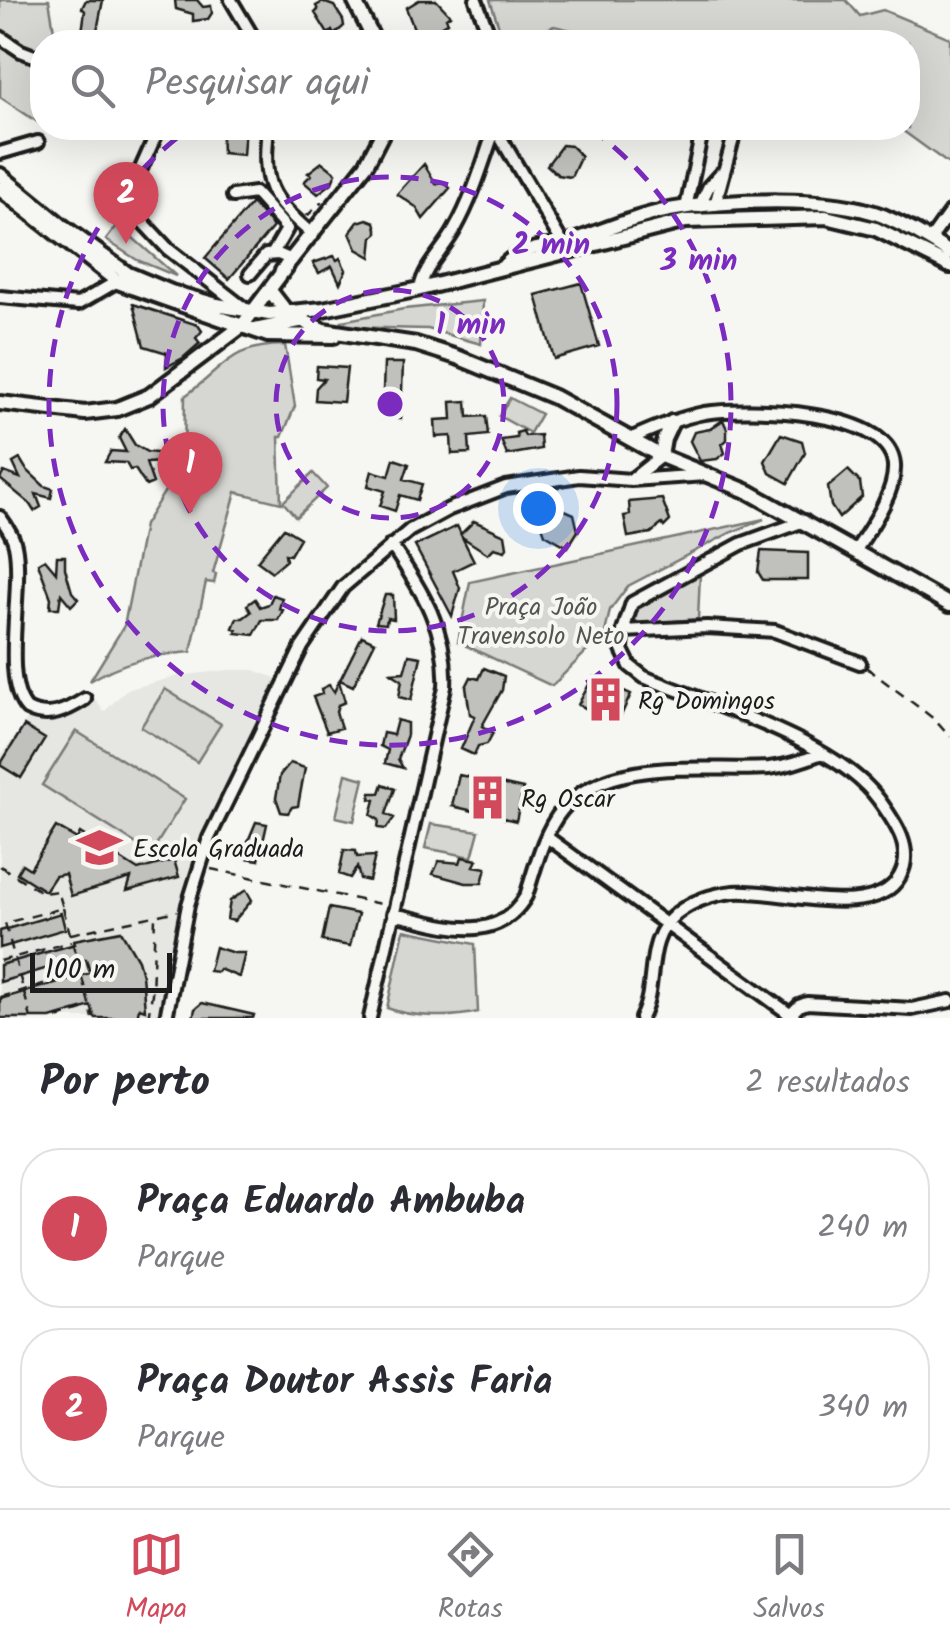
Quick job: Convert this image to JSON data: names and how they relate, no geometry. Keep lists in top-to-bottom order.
{
  "parks": ["Praça João Travensolo Neto"],
  "places": {
    "building": ["Rg Domingos", "Rg Oscar"],
    "school or university": ["Escola Graduada"]
  },
  "scale_bar": "100 m",
  "page": {
    "search": "Pesquisar aqui",
    "pins": ["2", "1"],
    "scale": "100 m",
    "heading": ["Por perto", "2 resultados"],
    "list": [
      {
        "mark": "1",
        "name": "Praça Eduardo Ambuba",
        "note": "Parque",
        "value": "240 m"
      },
      {
        "mark": "2",
        "name": "Praça Doutor Assis Faria",
        "note": "Parque",
        "value": "340 m"
      }
    ],
    "nav": ["Mapa", "Rotas", "Salvos"]
  },
  "rings": ["2 min", "3 min", "1 min"]
}
